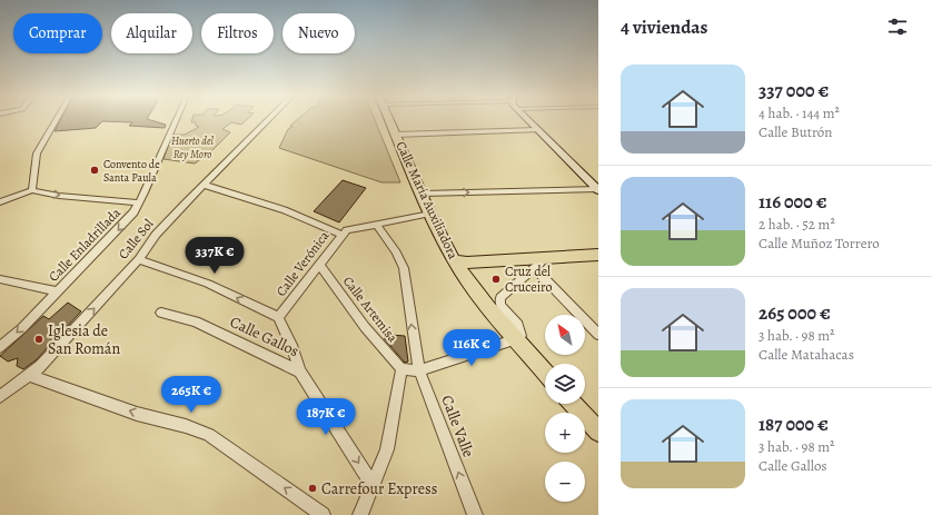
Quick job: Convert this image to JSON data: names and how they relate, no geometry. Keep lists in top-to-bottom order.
{
  "streets": {
    "main road": ["Calle María Auxiliadora"],
    "street": [
      "Calle Sol",
      "Calle Enladrillada",
      "Calle Verónica",
      "Calle Artemisa",
      "Calle Gallos",
      "Calle Valle"
    ]
  },
  "crossings": [
    ["Calle María Auxiliadora", "Calle Verónica"],
    ["Calle Verónica", "Calle Artemisa"],
    ["Calle Verónica", "Calle Valle"]
  ],
  "one_way": [
    "Calle Sol",
    "Calle Enladrillada",
    "Calle Gallos",
    "Calle Valle"
  ],
  "parks": ["Huerto del Rey Moro"],
  "places": [
    "Convento de Santa Paula",
    "Cruz del Cruceiro",
    "Iglesia de San Román",
    "Carrefour Express"
  ],
  "north": "top left",
  "page": {
    "heading": "4 viviendas",
    "chip": [
      "Comprar",
      "Alquilar",
      "Filtros",
      "Nuevo"
    ],
    "list": [
      {
        "name": "337 000 €",
        "note": "4 hab. · 144 m² · Calle Butrón"
      },
      {
        "name": "116 000 €",
        "note": "2 hab. · 52 m² · Calle Muñoz Torrero"
      },
      {
        "name": "265 000 €",
        "note": "3 hab. · 98 m² · Calle Matahacas"
      },
      {
        "name": "187 000 €",
        "note": "3 hab. · 98 m² · Calle Gallos"
      }
    ],
    "price": [
      "337K €",
      "116K €",
      "265K €",
      "187K €"
    ],
    "map_buttons": ["+", "−"]
  }
}
